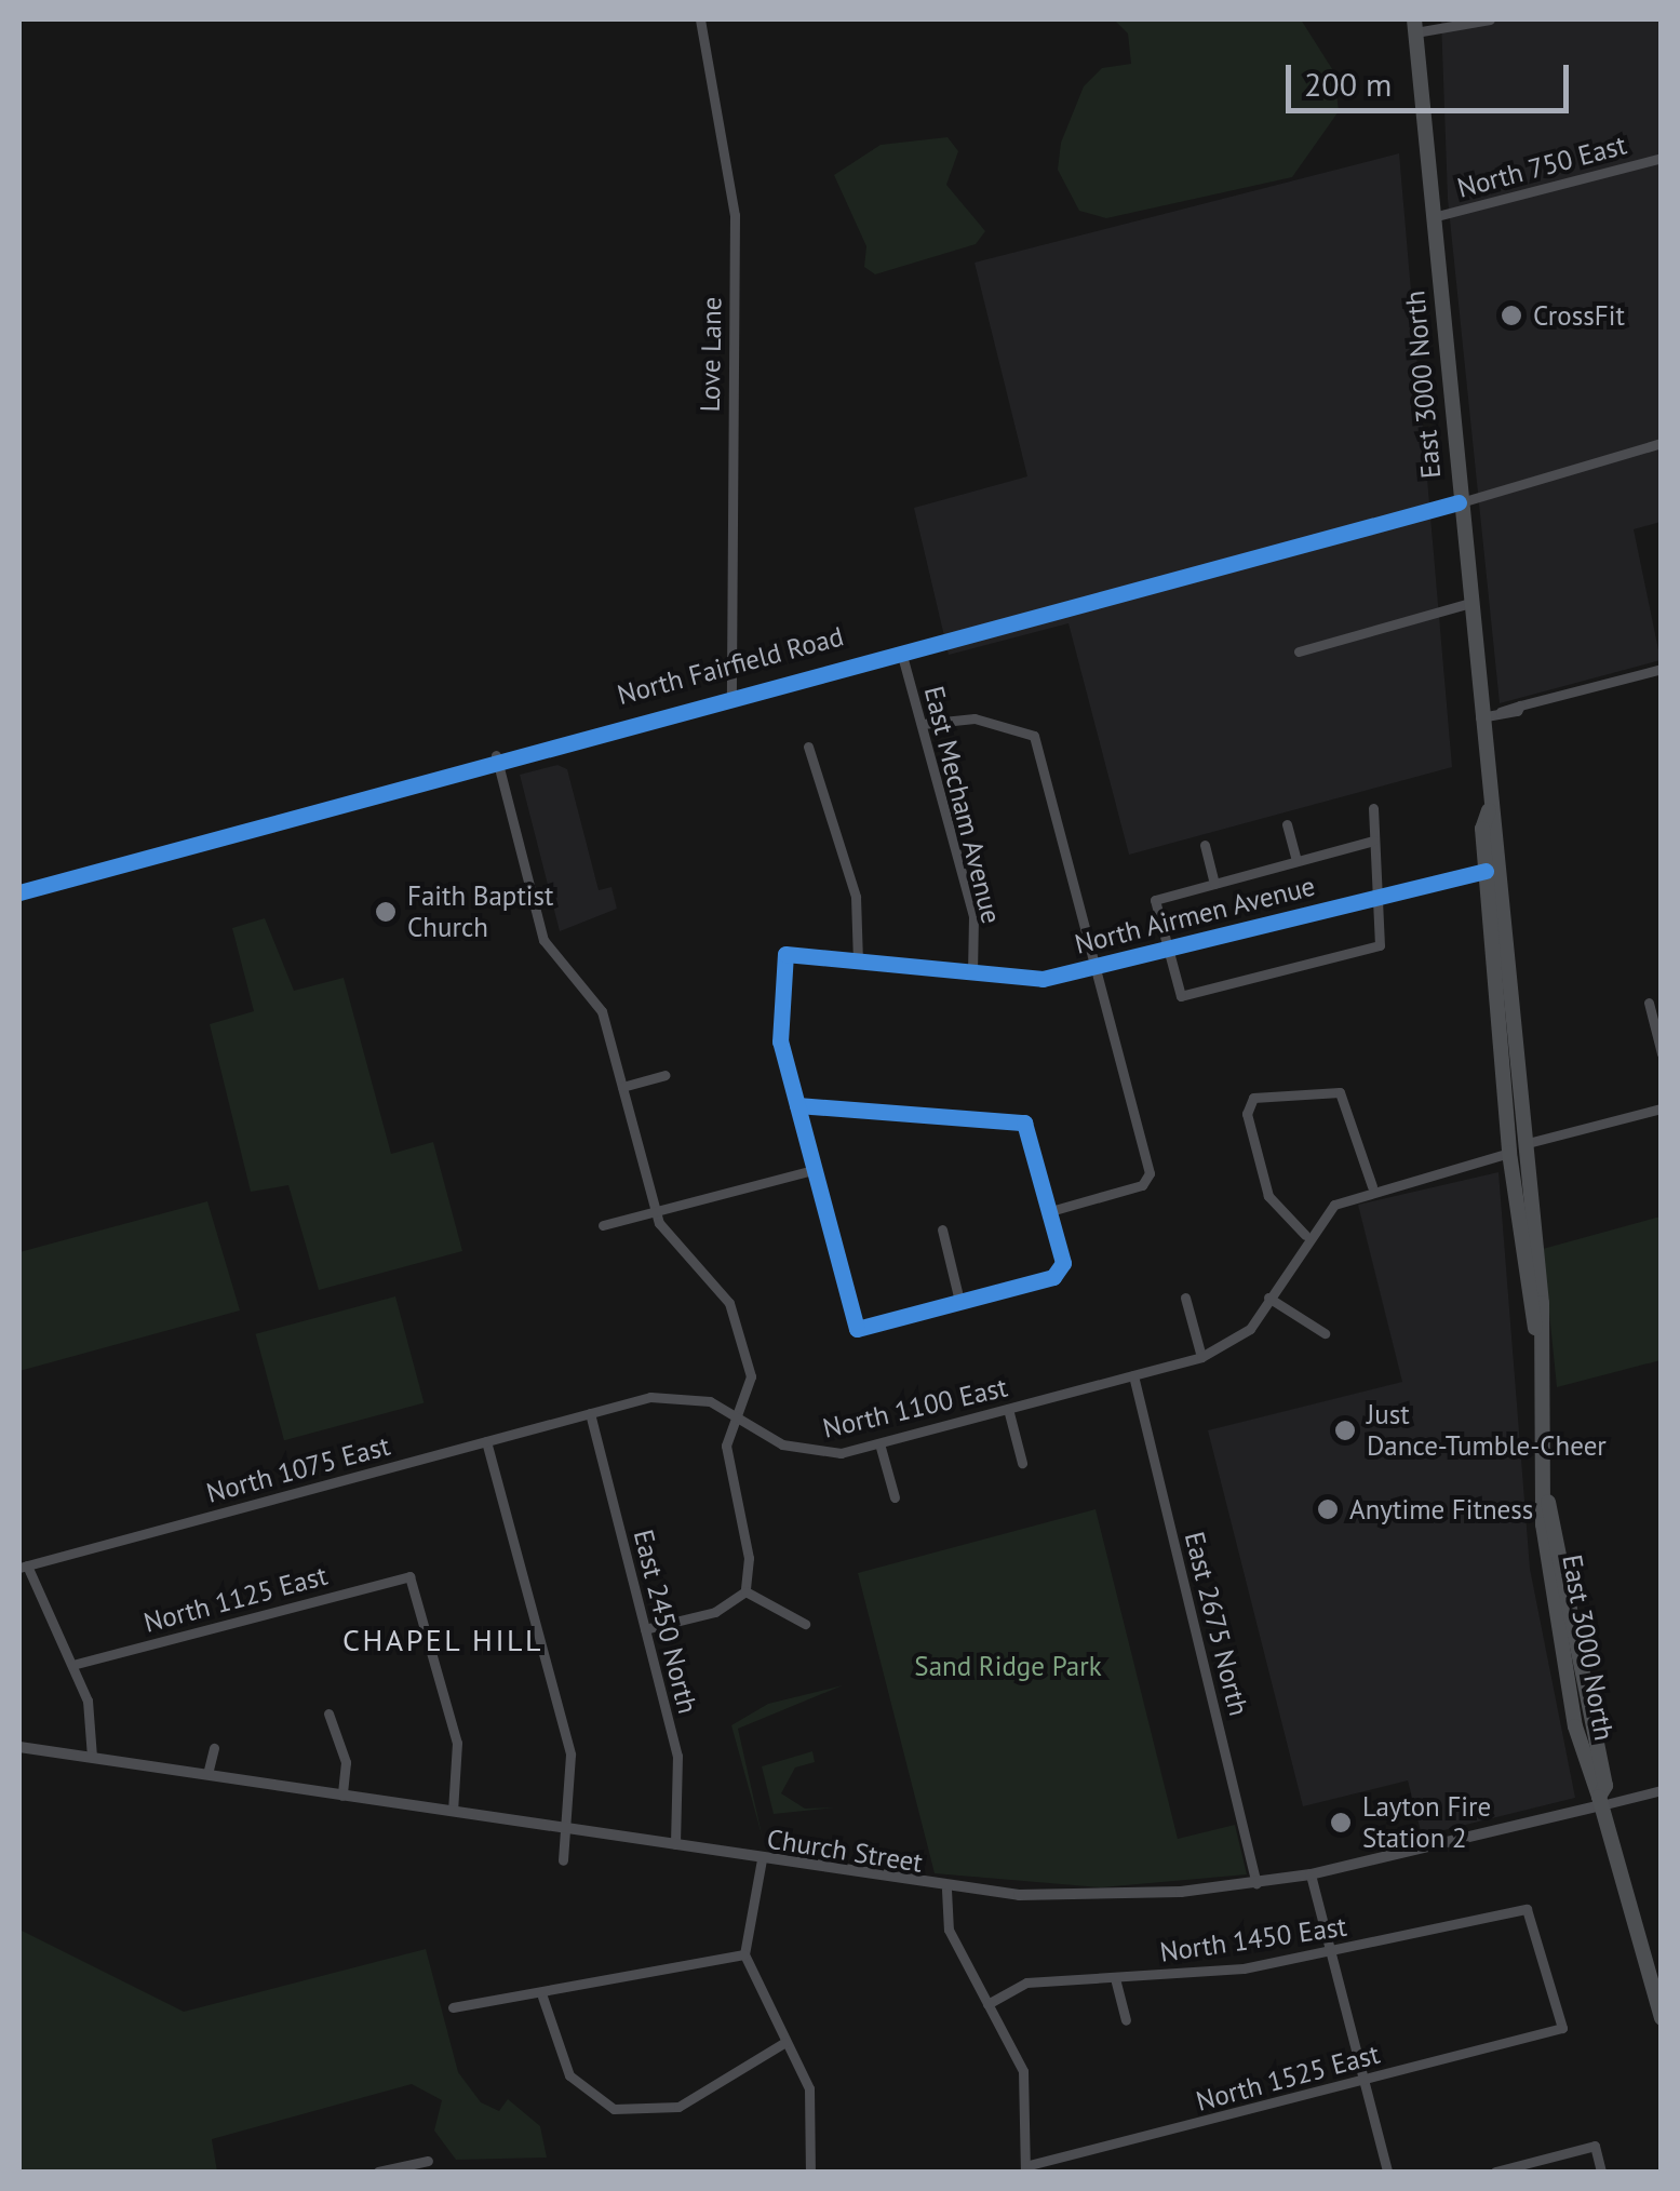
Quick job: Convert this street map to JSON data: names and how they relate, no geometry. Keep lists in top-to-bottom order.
{
  "streets": {
    "main road": ["East 3000 North", "North Fairfield Road"],
    "street": [
      "North 750 East",
      "Love Lane",
      "East Mecham Avenue",
      "North Airmen Avenue",
      "North 1100 East",
      "North 1075 East",
      "North 1125 East",
      "East 2450 North",
      "East 2675 North",
      "Church Street",
      "North 1450 East",
      "North 1525 East"
    ]
  },
  "crossings": [
    ["North 750 East", "East 3000 North"],
    ["Love Lane", "North Fairfield Road"],
    ["East 3000 North", "North Fairfield Road"],
    ["East 3000 North", "North Airmen Avenue"],
    ["East 3000 North", "Church Street"],
    ["North Fairfield Road", "East Mecham Avenue"],
    ["East Mecham Avenue", "North Airmen Avenue"],
    ["North 1100 East", "North 1075 East"],
    ["North 1100 East", "East 2450 North"],
    ["North 1100 East", "East 2675 North"],
    ["North 1075 East", "East 2450 North"],
    ["North 1125 East", "Church Street"],
    ["East 2450 North", "Church Street"],
    ["East 2675 North", "Church Street"],
    ["North 1450 East", "North 1525 East"]
  ],
  "districts": ["CHAPEL HILL"],
  "parks": ["Sand Ridge Park"],
  "places": [
    "CrossFit",
    "Faith Baptist Church",
    "Just Dance-Tumble-Cheer",
    "Anytime Fitness",
    "Layton Fire Station 2"
  ],
  "scale_bar": "200 m"
}
